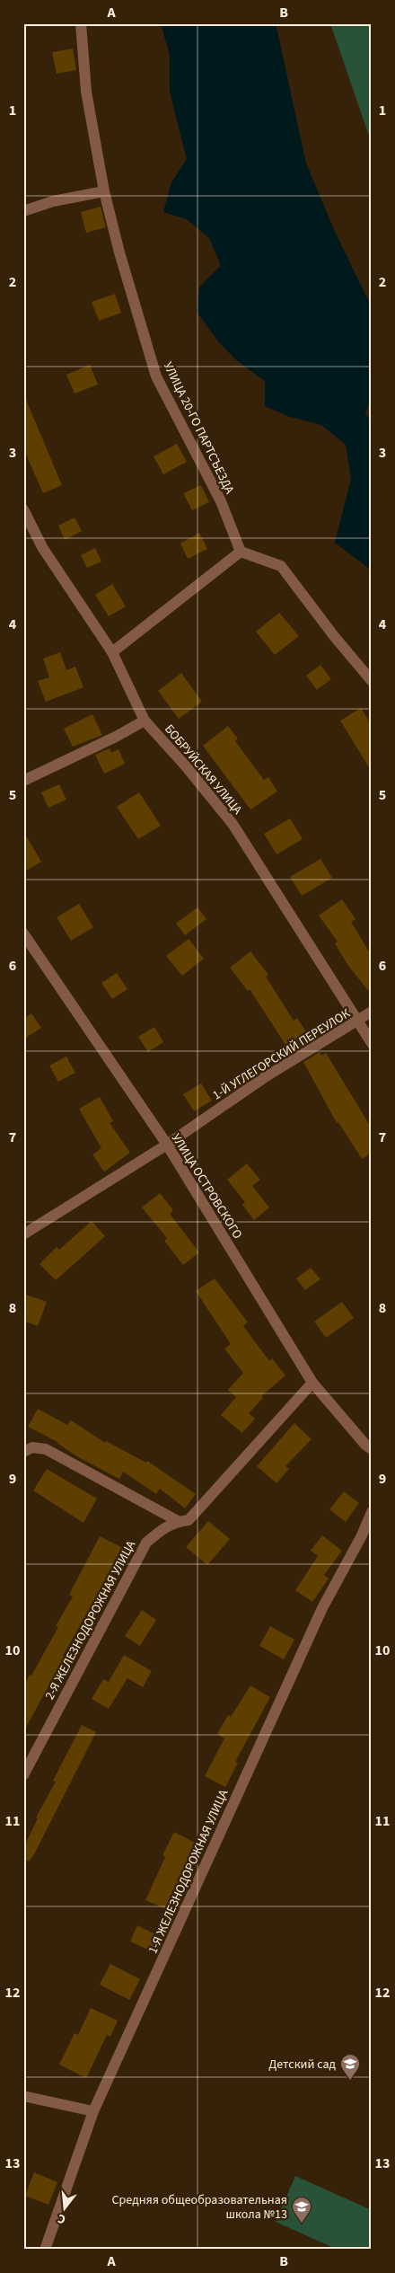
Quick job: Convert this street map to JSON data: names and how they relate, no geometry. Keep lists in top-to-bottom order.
{
  "streets": {
    "street": [
      "УЛИЦА 20-ГО ПАРТСЪЕЗДА",
      "БОБРУЙСКАЯ УЛИЦА",
      "1-Й УГЛЕГОРСКИЙ ПЕРЕУЛОК",
      "УЛИЦА ОСТРОВСКОГО",
      "2-Я ЖЕЛЕЗНОДОРОЖНАЯ УЛИЦА",
      "1-Я ЖЕЛЕЗНОДОРОЖНАЯ УЛИЦА"
    ]
  },
  "crossings": [
    ["БОБРУЙСКАЯ УЛИЦА", "1-Й УГЛЕГОРСКИЙ ПЕРЕУЛОК"],
    ["1-Й УГЛЕГОРСКИЙ ПЕРЕУЛОК", "УЛИЦА ОСТРОВСКОГО"],
    ["УЛИЦА ОСТРОВСКОГО", "2-Я ЖЕЛЕЗНОДОРОЖНАЯ УЛИЦА"]
  ],
  "places": {
    "school or university": ["Детский сад", "Средняя общеобразовательная школа №13"]
  },
  "north": "bottom",
  "grid": {
    "columns": ["A", "B"],
    "rows": [
      "1",
      "2",
      "3",
      "4",
      "5",
      "6",
      "7",
      "8",
      "9",
      "10",
      "11",
      "12",
      "13"
    ]
  }
}
